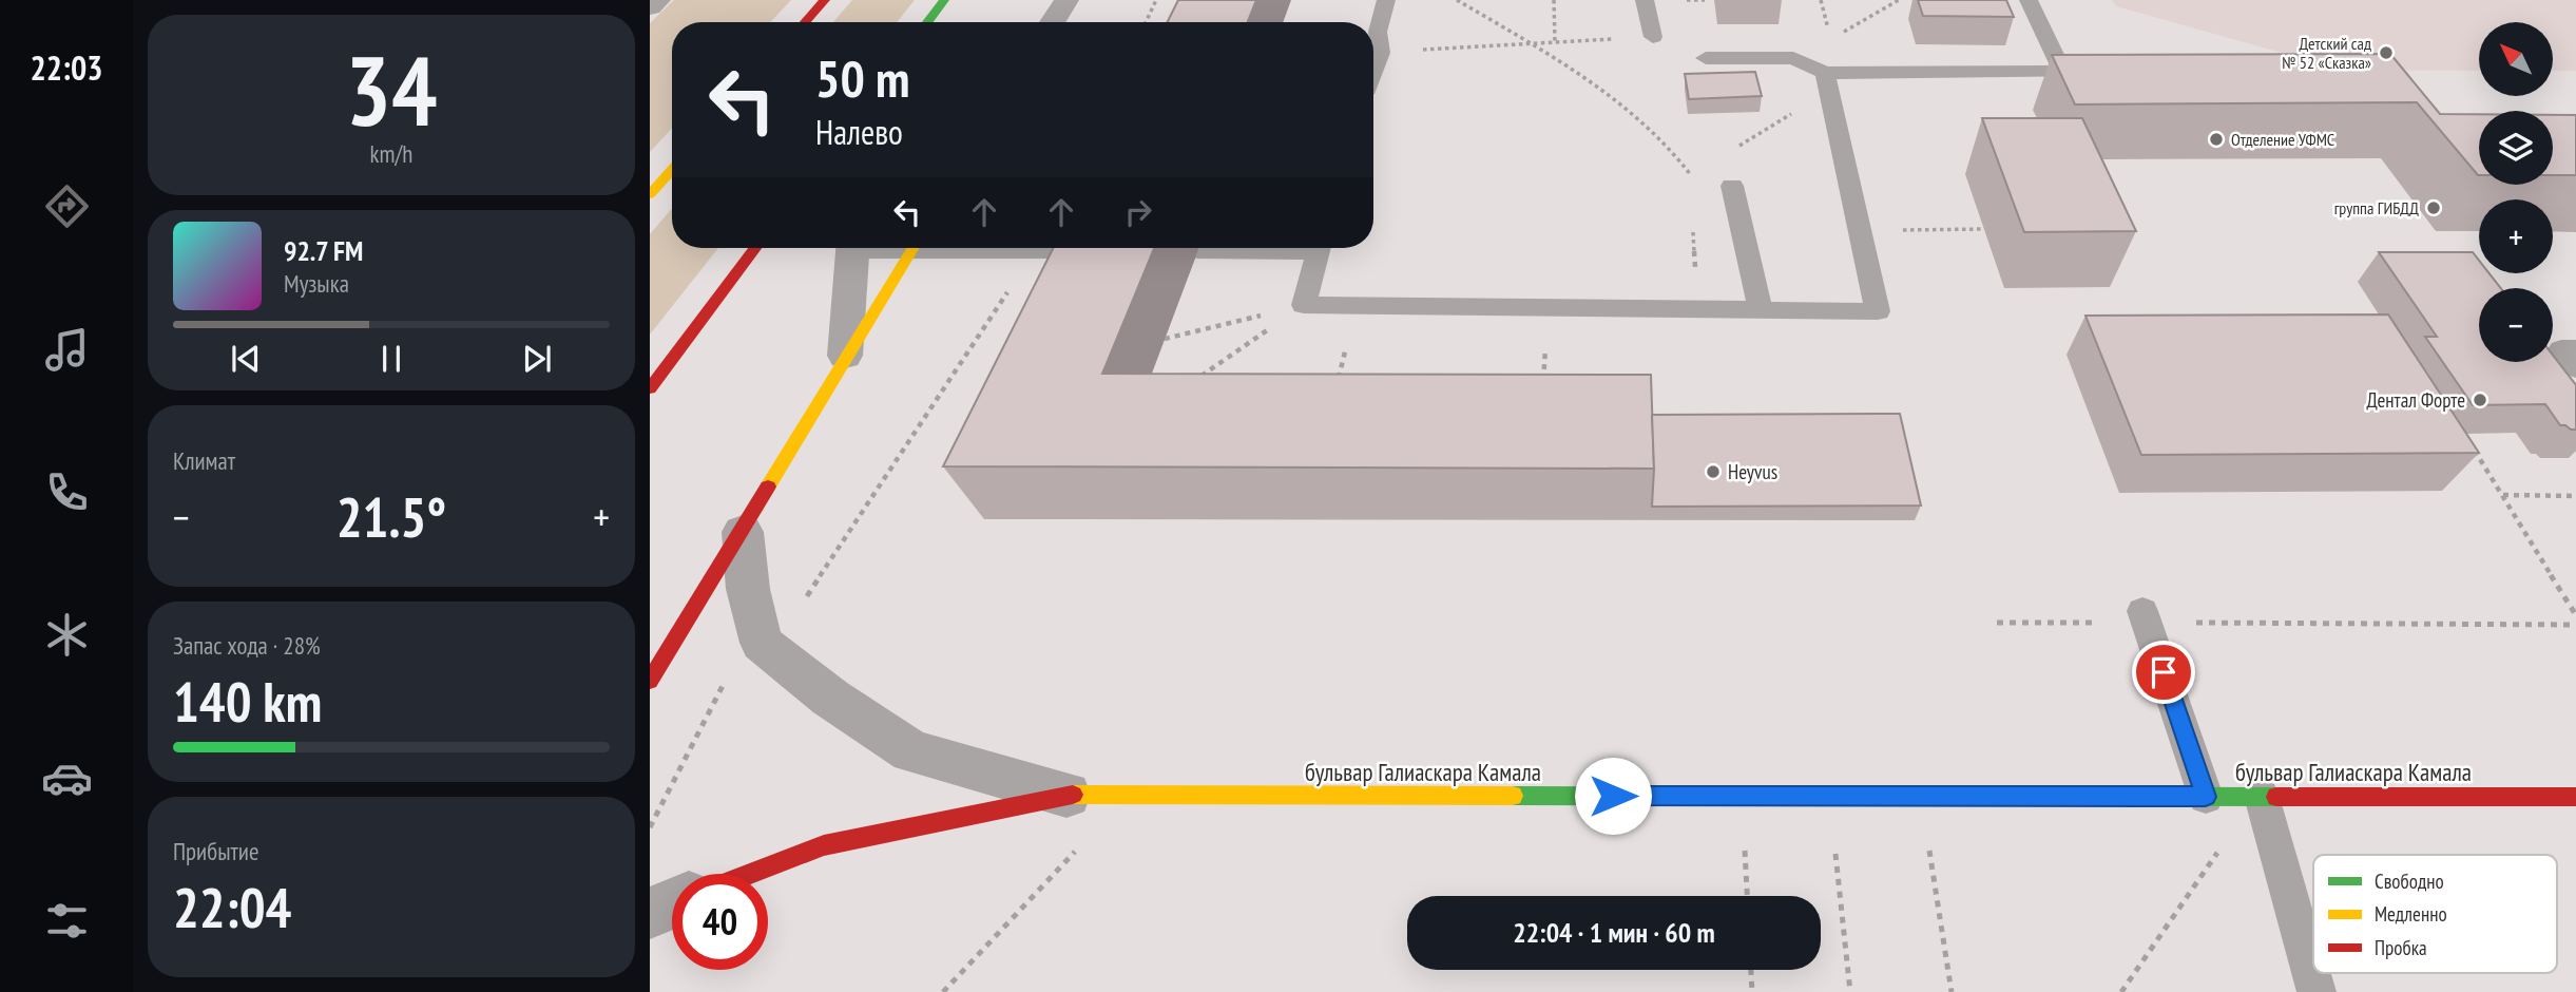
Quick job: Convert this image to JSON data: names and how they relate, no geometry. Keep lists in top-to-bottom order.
{
  "streets": {
    "street": ["бульвар Галиаскара Камала"]
  },
  "places": [
    "Детский сад № 52 «Сказка»",
    "Отделение УФМС",
    "группа ГИБДД",
    "Дентал Форте",
    "Heyvus"
  ],
  "legend": ["Свободно", "Медленно", "Пробка"],
  "north": "top left",
  "page": {
    "tabs": "22:03",
    "tile": [
      ["34", "km/h"],
      "Климат",
      ["Запас хода · 28%", "140 km"],
      ["Прибытие", "22:04"]
    ],
    "map_buttons": ["+", "−"],
    "turn": ["50 m", "Налево"],
    "song": ["92.7 FM", "Музыка"],
    "heat": ["−", "21.5°", "+"],
    "limit": "40",
    "trip": "22:04 · 1 мин · 60 m"
  }
}
